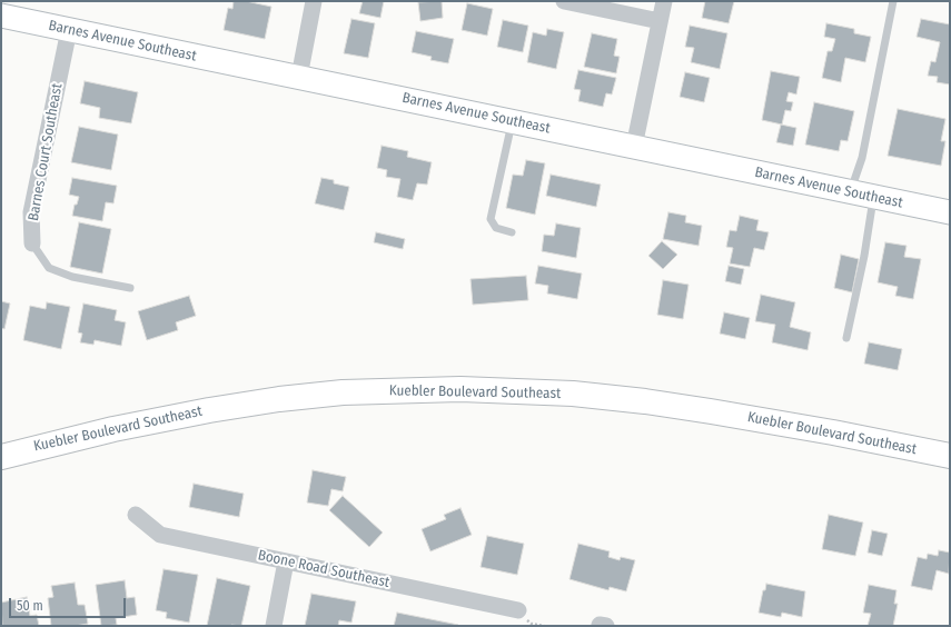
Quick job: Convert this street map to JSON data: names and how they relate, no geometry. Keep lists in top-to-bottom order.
{
  "streets": {
    "main road": ["Kuebler Boulevard Southeast"],
    "street": ["Barnes Avenue Southeast", "Barnes Court Southeast", "Boone Road Southeast"]
  },
  "crossings": [
    ["Barnes Avenue Southeast", "Barnes Court Southeast"]
  ],
  "scale_bar": "50 m"
}
